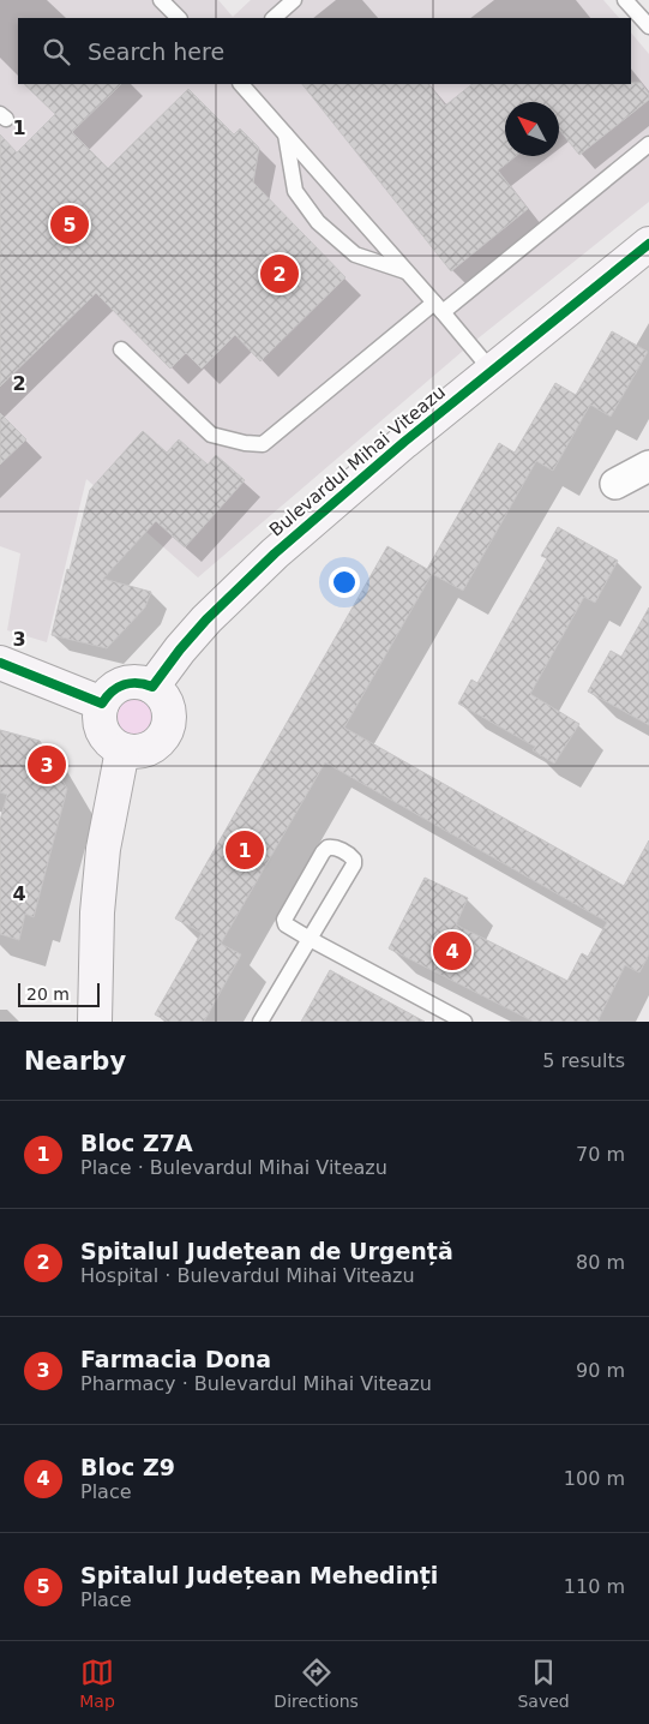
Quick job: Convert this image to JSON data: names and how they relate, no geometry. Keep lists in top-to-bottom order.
{
  "streets": {
    "main road": ["Bulevardul Mihai Viteazu"]
  },
  "scale_bar": "20 m",
  "north": "top left",
  "page": {
    "search": "Search here",
    "pins": [
      "5",
      "2",
      "3",
      "1",
      "4"
    ],
    "scale": "20 m",
    "heading": ["Nearby", "5 results"],
    "list": [
      {
        "mark": "1",
        "name": "Bloc Z7A",
        "note": "Place · Bulevardul Mihai Viteazu",
        "value": "70 m"
      },
      {
        "mark": "2",
        "name": "Spitalul Județean de Urgență",
        "note": "Hospital · Bulevardul Mihai Viteazu",
        "value": "80 m"
      },
      {
        "mark": "3",
        "name": "Farmacia Dona",
        "note": "Pharmacy · Bulevardul Mihai Viteazu",
        "value": "90 m"
      },
      {
        "mark": "4",
        "name": "Bloc Z9",
        "note": "Place",
        "value": "100 m"
      },
      {
        "mark": "5",
        "name": "Spitalul Județean Mehedinți",
        "note": "Place",
        "value": "110 m"
      }
    ],
    "nav": ["Map", "Directions", "Saved"]
  },
  "grid": {
    "rows": [
      "1",
      "2",
      "3",
      "4"
    ]
  }
}
